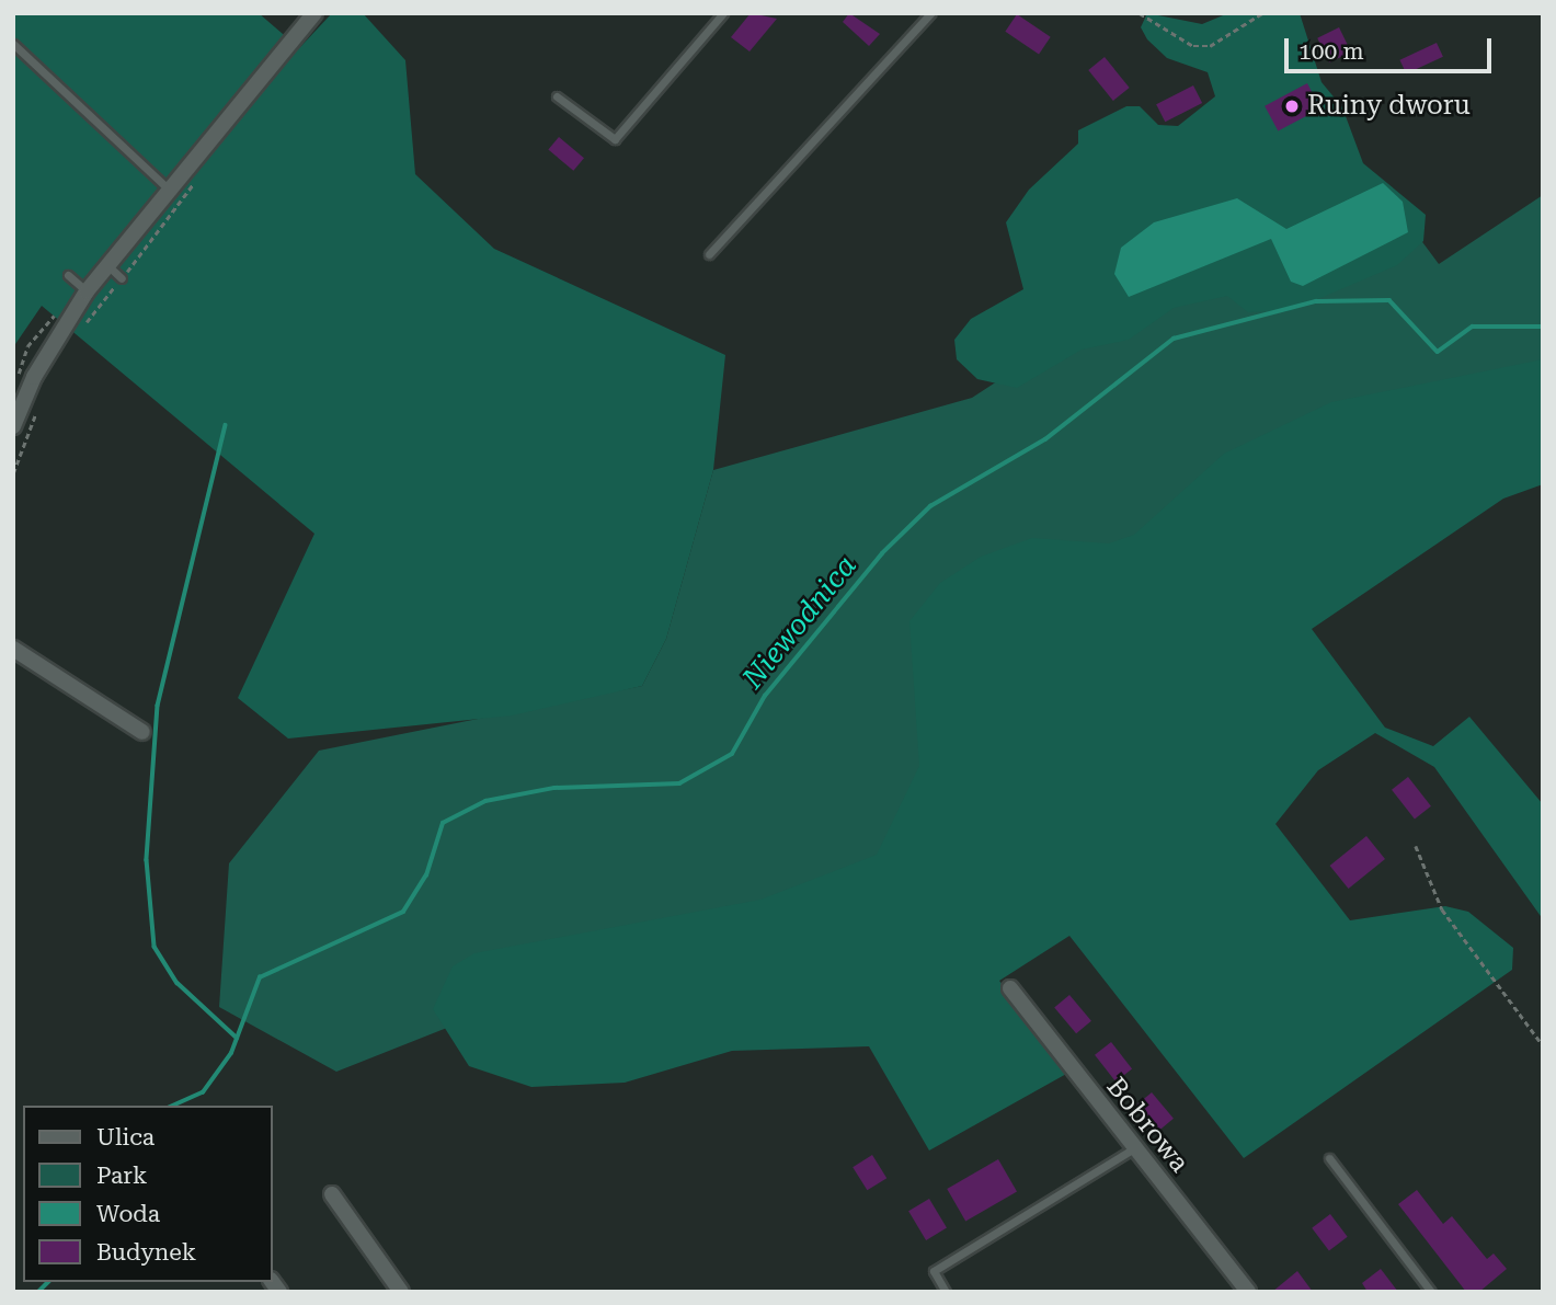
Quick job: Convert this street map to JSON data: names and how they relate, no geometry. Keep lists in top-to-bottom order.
{
  "streets": {
    "street": ["Bobrowa"]
  },
  "water": ["Niewodnica"],
  "places": ["Ruiny dworu"],
  "legend": [
    "Ulica",
    "Park",
    "Woda",
    "Budynek"
  ],
  "scale_bar": "100 m"
}
